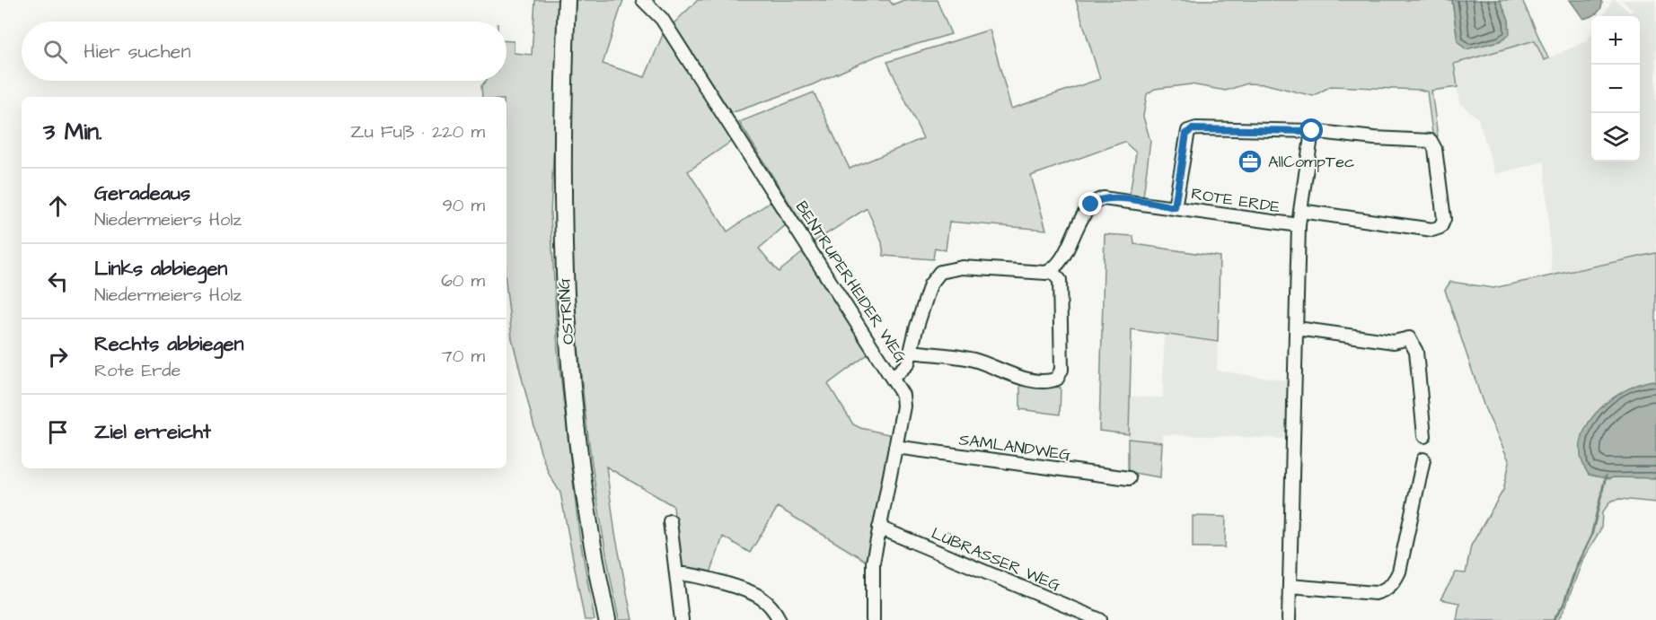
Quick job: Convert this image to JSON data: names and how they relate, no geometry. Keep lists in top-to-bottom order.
{
  "streets": {
    "main road": ["OSTRING"],
    "street": [
      "ROTE ERDE",
      "BENTRUPERHEIDER WEG",
      "SAMLANDWEG",
      "LÜBRASSER WEG"
    ]
  },
  "crossings": [
    ["BENTRUPERHEIDER WEG", "SAMLANDWEG"],
    ["BENTRUPERHEIDER WEG", "LÜBRASSER WEG"]
  ],
  "places": {
    "office": ["AllCompTec"]
  },
  "page": {
    "map_buttons": ["+", "−"],
    "search": "Hier suchen",
    "heading": ["3 Min.", "Zu Fuß · 220 m"],
    "list": [
      ["Geradeaus", "Niedermeiers Holz", "90 m"],
      ["Links abbiegen", "Niedermeiers Holz", "60 m"],
      ["Rechts abbiegen", "Rote Erde", "70 m"],
      "Ziel erreicht"
    ]
  }
}
